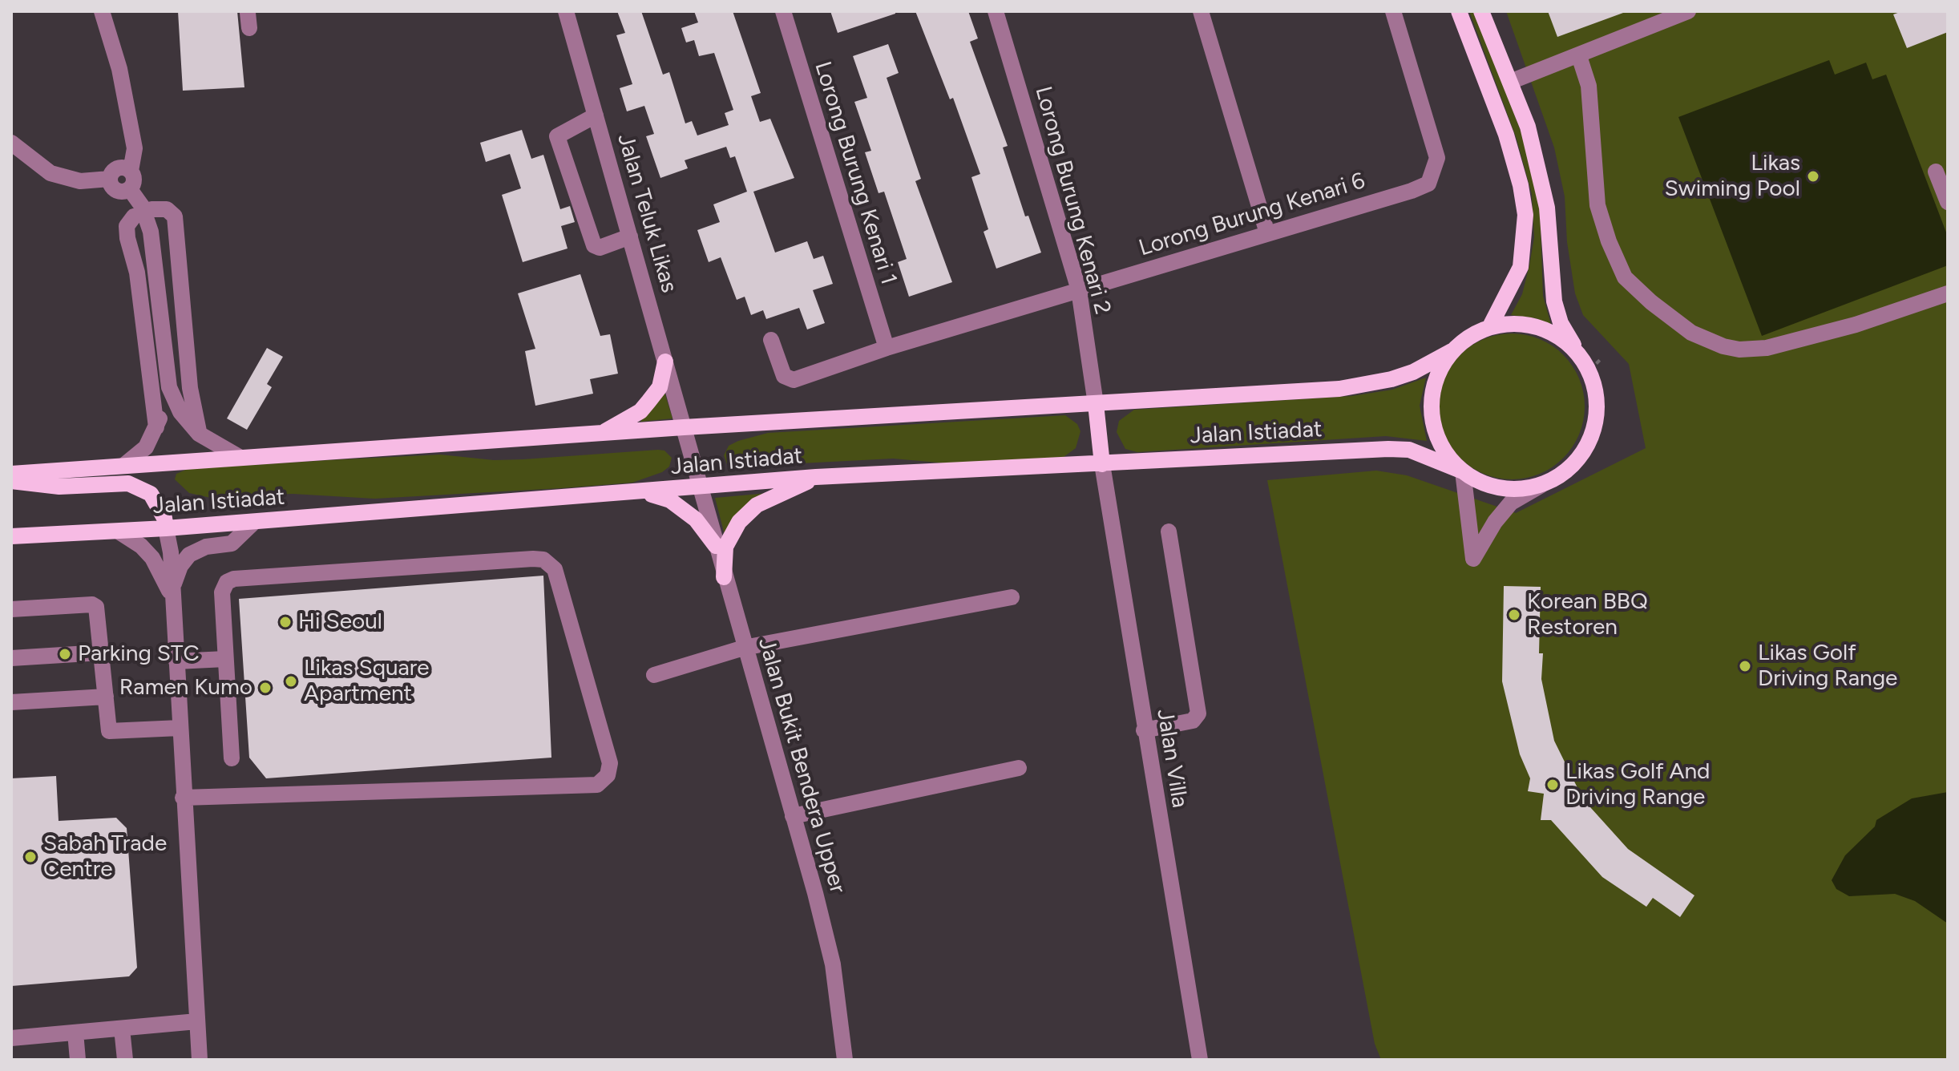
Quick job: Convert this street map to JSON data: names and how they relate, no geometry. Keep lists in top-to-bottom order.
{
  "streets": {
    "main road": ["Jalan Istiadat"],
    "street": [
      "Lorong Burung Kenari 1",
      "Lorong Burung Kenari 2",
      "Jalan Teluk Likas",
      "Lorong Burung Kenari 6",
      "Jalan Villa",
      "Jalan Bukit Bendera Upper"
    ]
  },
  "crossings": [
    ["Lorong Burung Kenari 1", "Lorong Burung Kenari 6"],
    ["Lorong Burung Kenari 2", "Lorong Burung Kenari 6"],
    ["Lorong Burung Kenari 2", "Jalan Istiadat"],
    ["Jalan Teluk Likas", "Jalan Istiadat"],
    ["Jalan Teluk Likas", "Jalan Bukit Bendera Upper"],
    ["Jalan Istiadat", "Jalan Villa"],
    ["Jalan Istiadat", "Jalan Bukit Bendera Upper"]
  ],
  "places": [
    "Likas Swiming Pool",
    "Korean BBQ Restoren",
    "Hi Seoul",
    "Parking STC",
    "Likas Golf Driving Range",
    "Likas Square Apartment",
    "Ramen Kumo",
    "Likas Golf And Driving Range",
    "Sabah Trade Centre"
  ]
}
